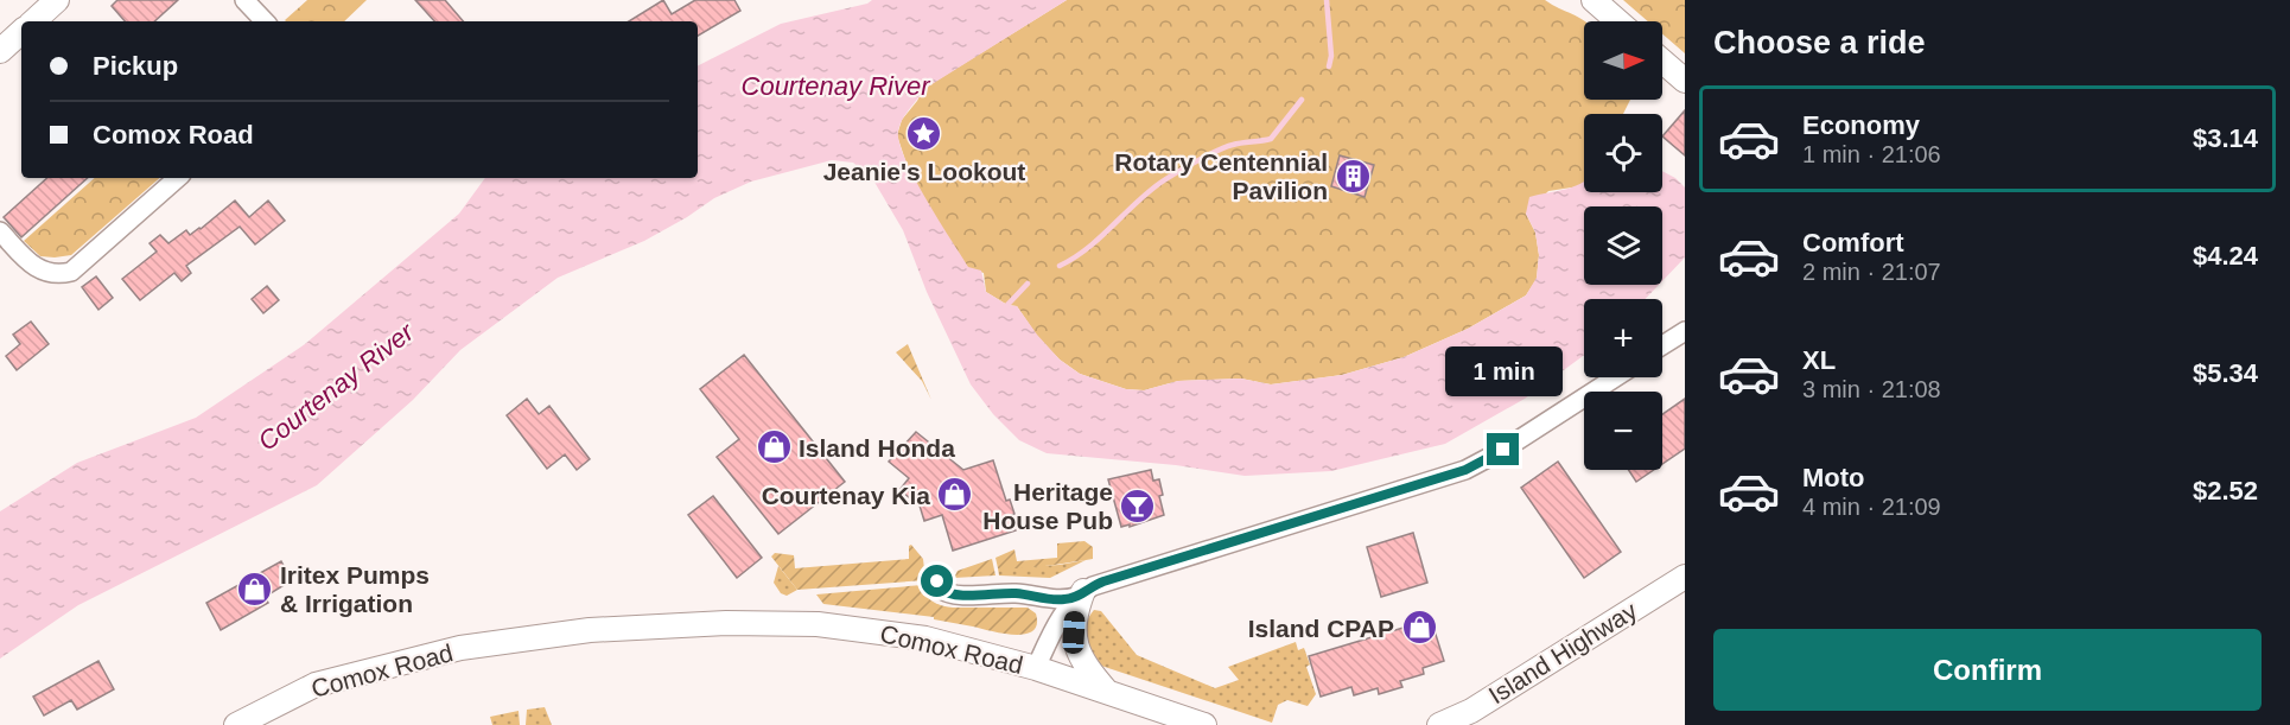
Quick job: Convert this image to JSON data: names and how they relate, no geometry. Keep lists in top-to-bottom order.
{
  "streets": {
    "main road": ["Comox Road", "Island Highway"]
  },
  "water": ["Courtenay River"],
  "places": {
    "place": ["Jeanie's Lookout"],
    "building": ["Rotary Centennial Pavilion"],
    "shop": [
      "Island Honda",
      "Courtenay Kia",
      "Iritex Pumps & Irrigation",
      "Island CPAP"
    ],
    "bar": ["Heritage House Pub"]
  },
  "north": "right",
  "page": {
    "heading": "Choose a ride",
    "map_buttons": ["+", "−"],
    "banner": ["Pickup", "Comox Road"],
    "list": [
      {
        "name": "Economy",
        "note": "1 min · 21:06",
        "value": "$3.14"
      },
      {
        "name": "Comfort",
        "note": "2 min · 21:07",
        "value": "$4.24"
      },
      {
        "name": "XL",
        "note": "3 min · 21:08",
        "value": "$5.34"
      },
      {
        "name": "Moto",
        "note": "4 min · 21:09",
        "value": "$2.52"
      }
    ],
    "bubble": "1 min",
    "buttons": "Confirm"
  }
}
